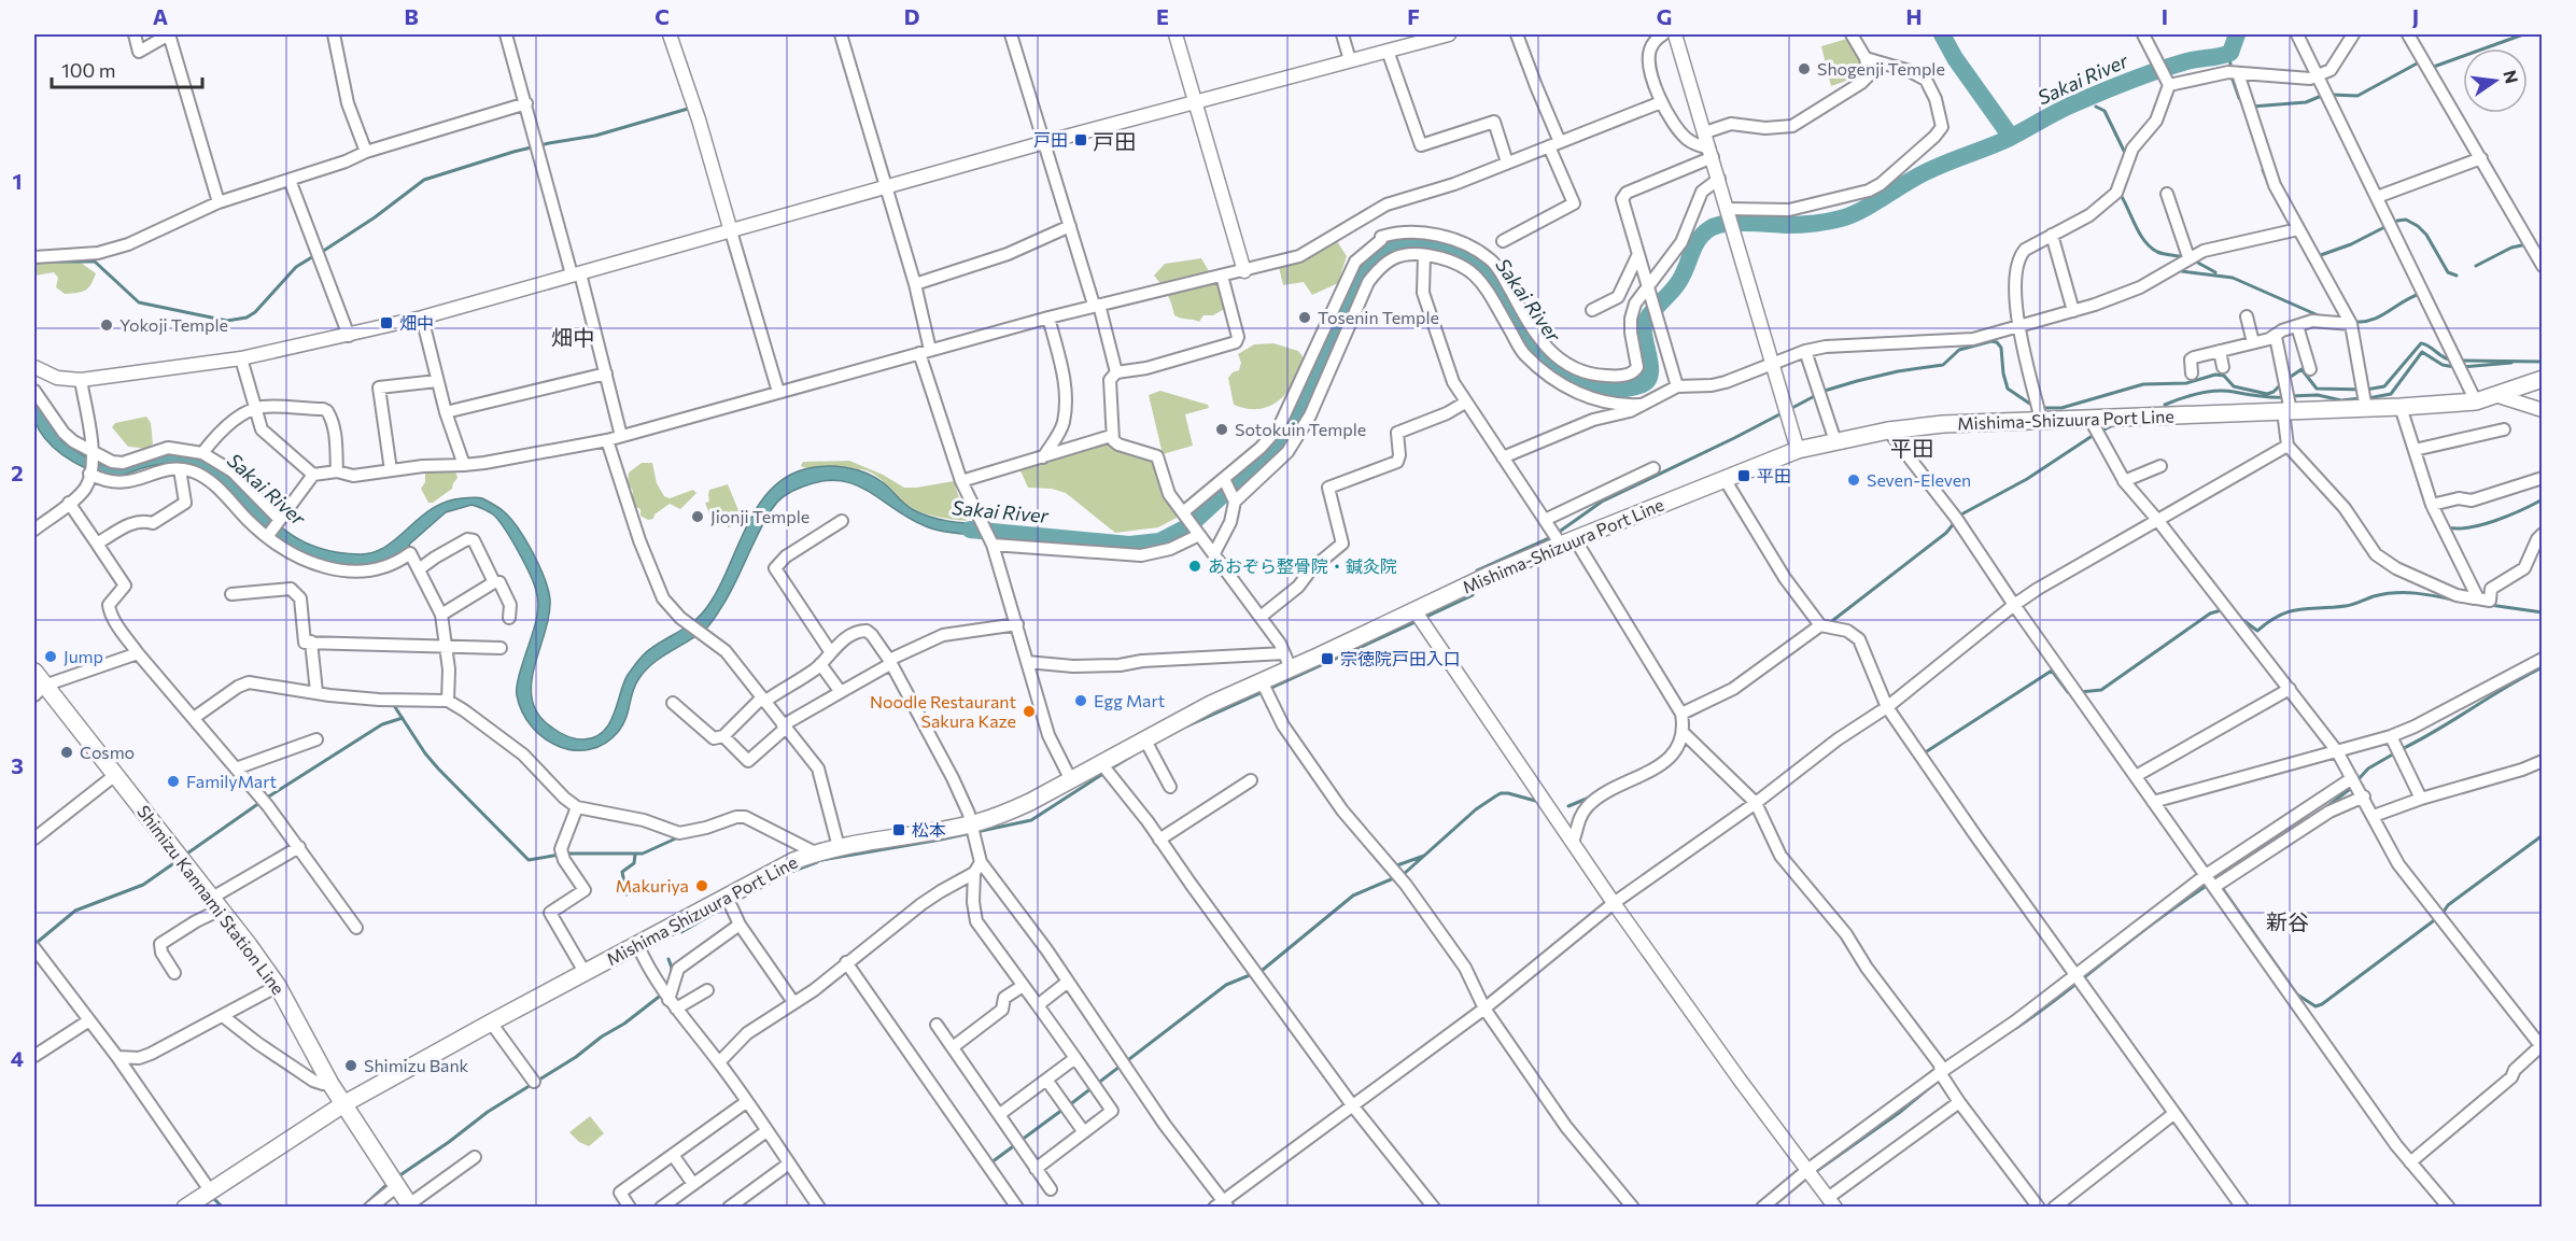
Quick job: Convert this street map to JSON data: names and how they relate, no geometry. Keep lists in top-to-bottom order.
{
  "streets": {
    "main road": ["Mishima-Shizuura Port Line", "Shimizu Kannami Station Line", "Mishima Shizuura Port Line"]
  },
  "crossings": [
    ["Mishima-Shizuura Port Line", "Mishima Shizuura Port Line"],
    ["Shimizu Kannami Station Line", "Mishima Shizuura Port Line"]
  ],
  "districts": [
    "戸田",
    "畑中",
    "平田",
    "新谷"
  ],
  "water": ["Sakai River"],
  "places": {
    "other": [
      "Shogenji Temple",
      "Tosenin Temple",
      "Yokoji Temple",
      "Sotokuin Temple",
      "Seven-Eleven",
      "Jionji Temple",
      "あおぞら整骨院・鍼灸院",
      "Jump",
      "Egg Mart",
      "Noodle Restaurant Sakura Kaze",
      "Cosmo",
      "FamilyMart",
      "Makuriya",
      "Shimizu Bank"
    ],
    "transit": [
      "戸田",
      "畑中",
      "平田",
      "宗徳院戸田入口",
      "松本"
    ]
  },
  "scale_bar": "100 m",
  "north": "right",
  "grid": {
    "columns": [
      "A",
      "B",
      "C",
      "D",
      "E",
      "F",
      "G",
      "H",
      "I",
      "J"
    ],
    "rows": [
      "1",
      "2",
      "3",
      "4"
    ]
  }
}
